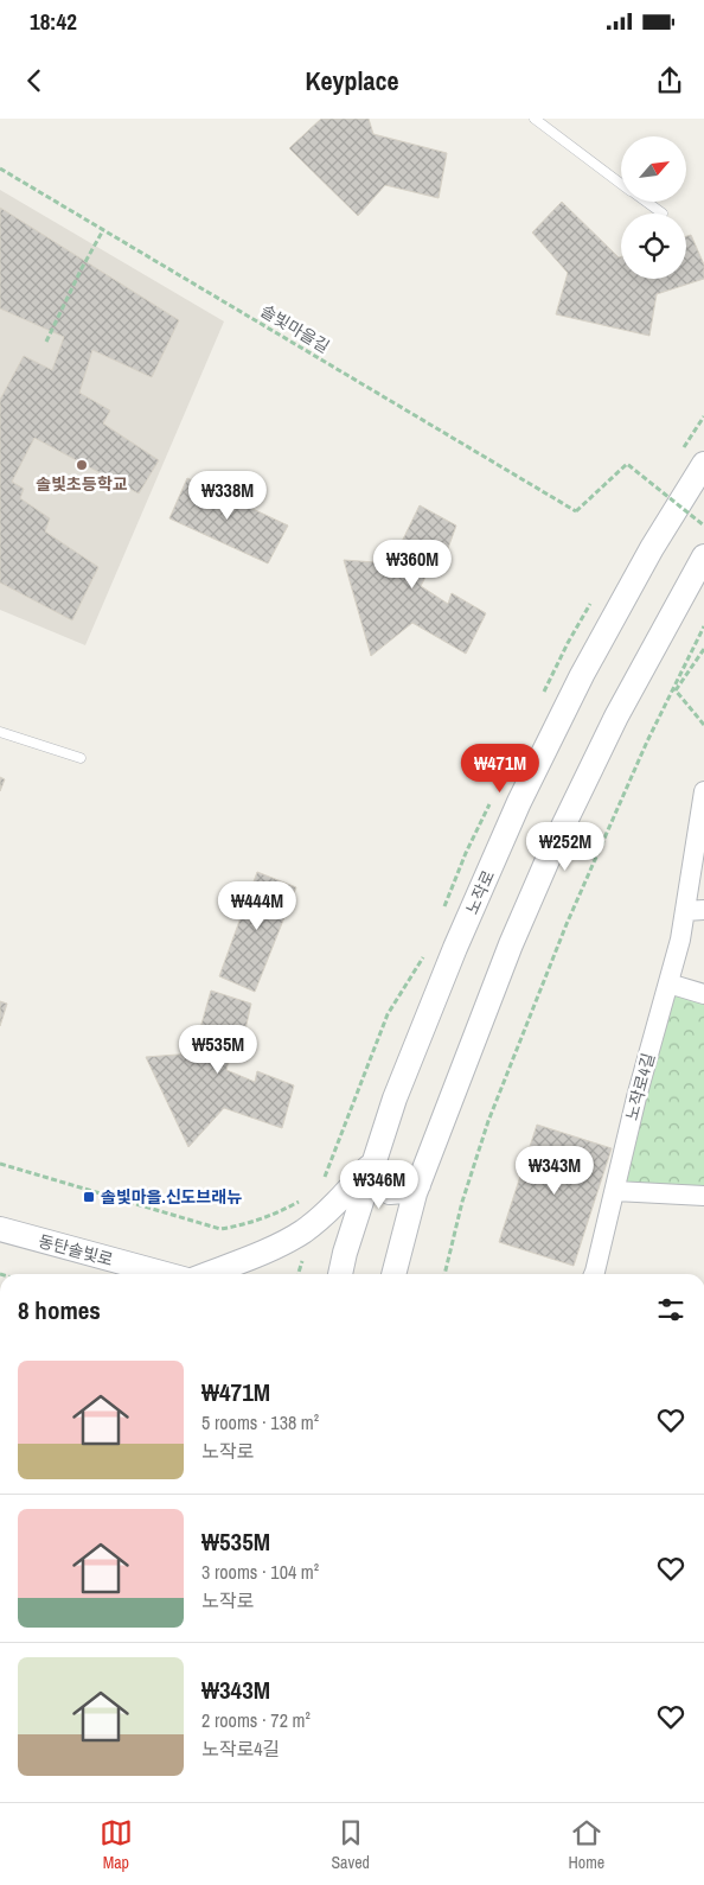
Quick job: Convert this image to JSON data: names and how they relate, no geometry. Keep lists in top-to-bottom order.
{
  "streets": {
    "street": ["노작로", "노작로4길", "동탄솔빛로"],
    "path": ["솔빛마을길"]
  },
  "places": {
    "other": ["솔빛초등학교"],
    "transit": ["솔빛마을.신도브래뉴"]
  },
  "north": "top right",
  "page": {
    "status": "18:42",
    "header": "Keyplace",
    "price": [
      "₩338M",
      "₩360M",
      "₩471M",
      "₩252M",
      "₩444M",
      "₩535M",
      "₩343M",
      "₩346M"
    ],
    "heading": "8 homes",
    "list": [
      {
        "name": "₩471M",
        "note": "5 rooms · 138 m² · 노작로"
      },
      {
        "name": "₩535M",
        "note": "3 rooms · 104 m² · 노작로"
      },
      {
        "name": "₩343M",
        "note": "2 rooms · 72 m² · 노작로4길"
      }
    ],
    "tabs": ["Map", "Saved", "Home"]
  }
}
